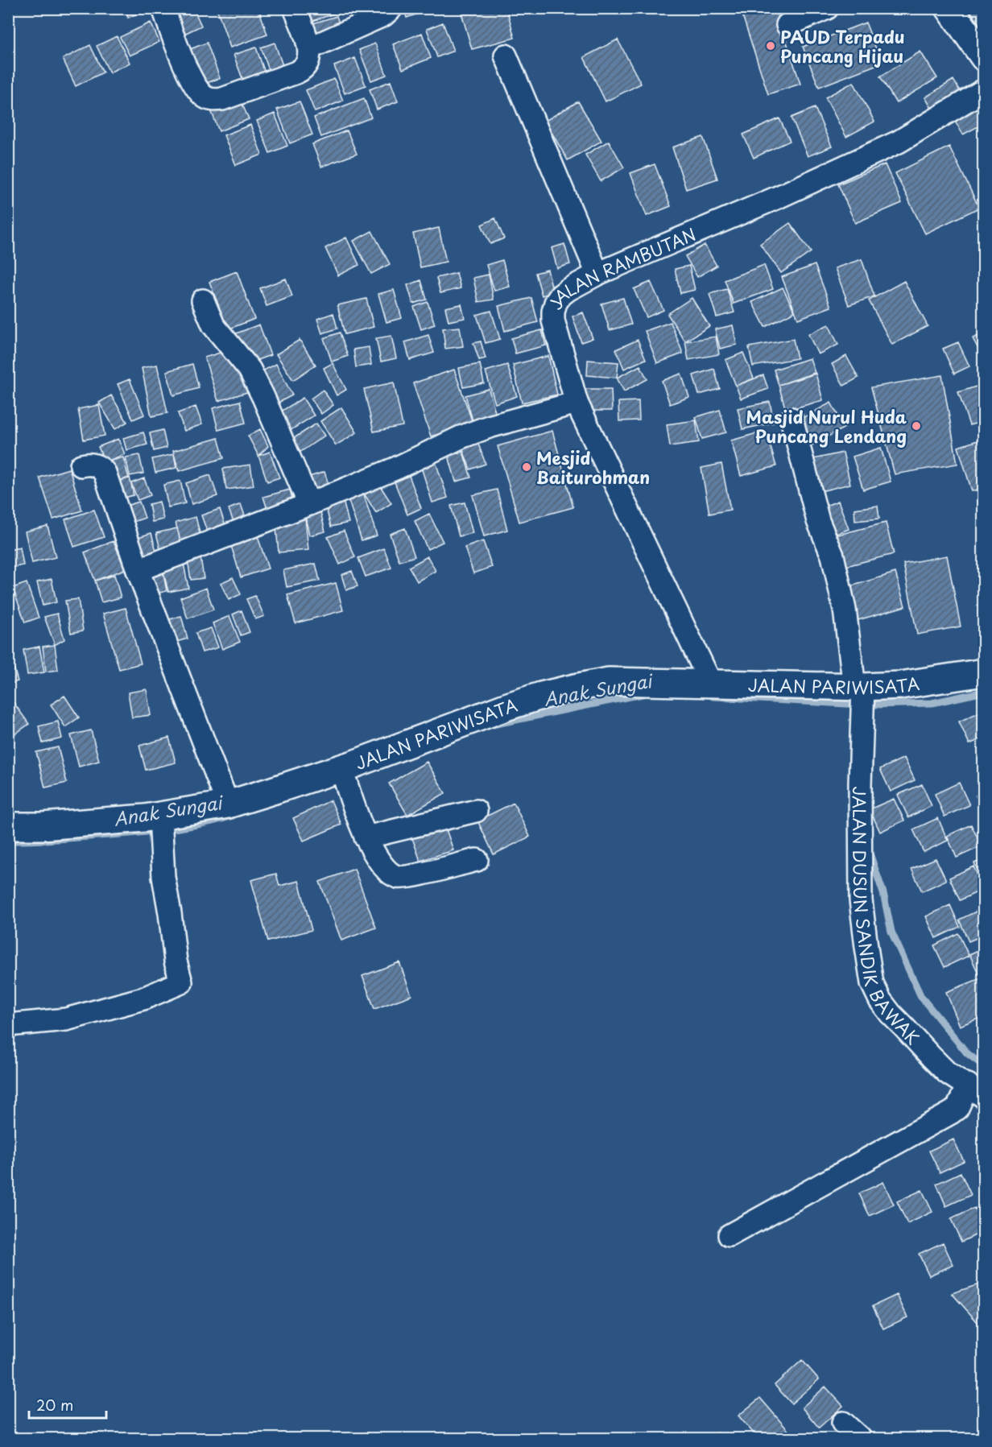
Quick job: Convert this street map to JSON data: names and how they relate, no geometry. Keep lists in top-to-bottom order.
{
  "streets": {
    "street": ["JALAN RAMBUTAN", "JALAN PARIWISATA", "JALAN DUSUN SANDIK BAWAK"]
  },
  "crossings": [
    ["JALAN RAMBUTAN", "JALAN PARIWISATA"],
    ["JALAN PARIWISATA", "JALAN DUSUN SANDIK BAWAK"]
  ],
  "water": ["Anak Sungai"],
  "places": ["PAUD Terpadu Puncang Hijau", "Masjid Nurul Huda Puncang Lendang", "Mesjid Baiturohman"],
  "scale_bar": "20 m"
}
